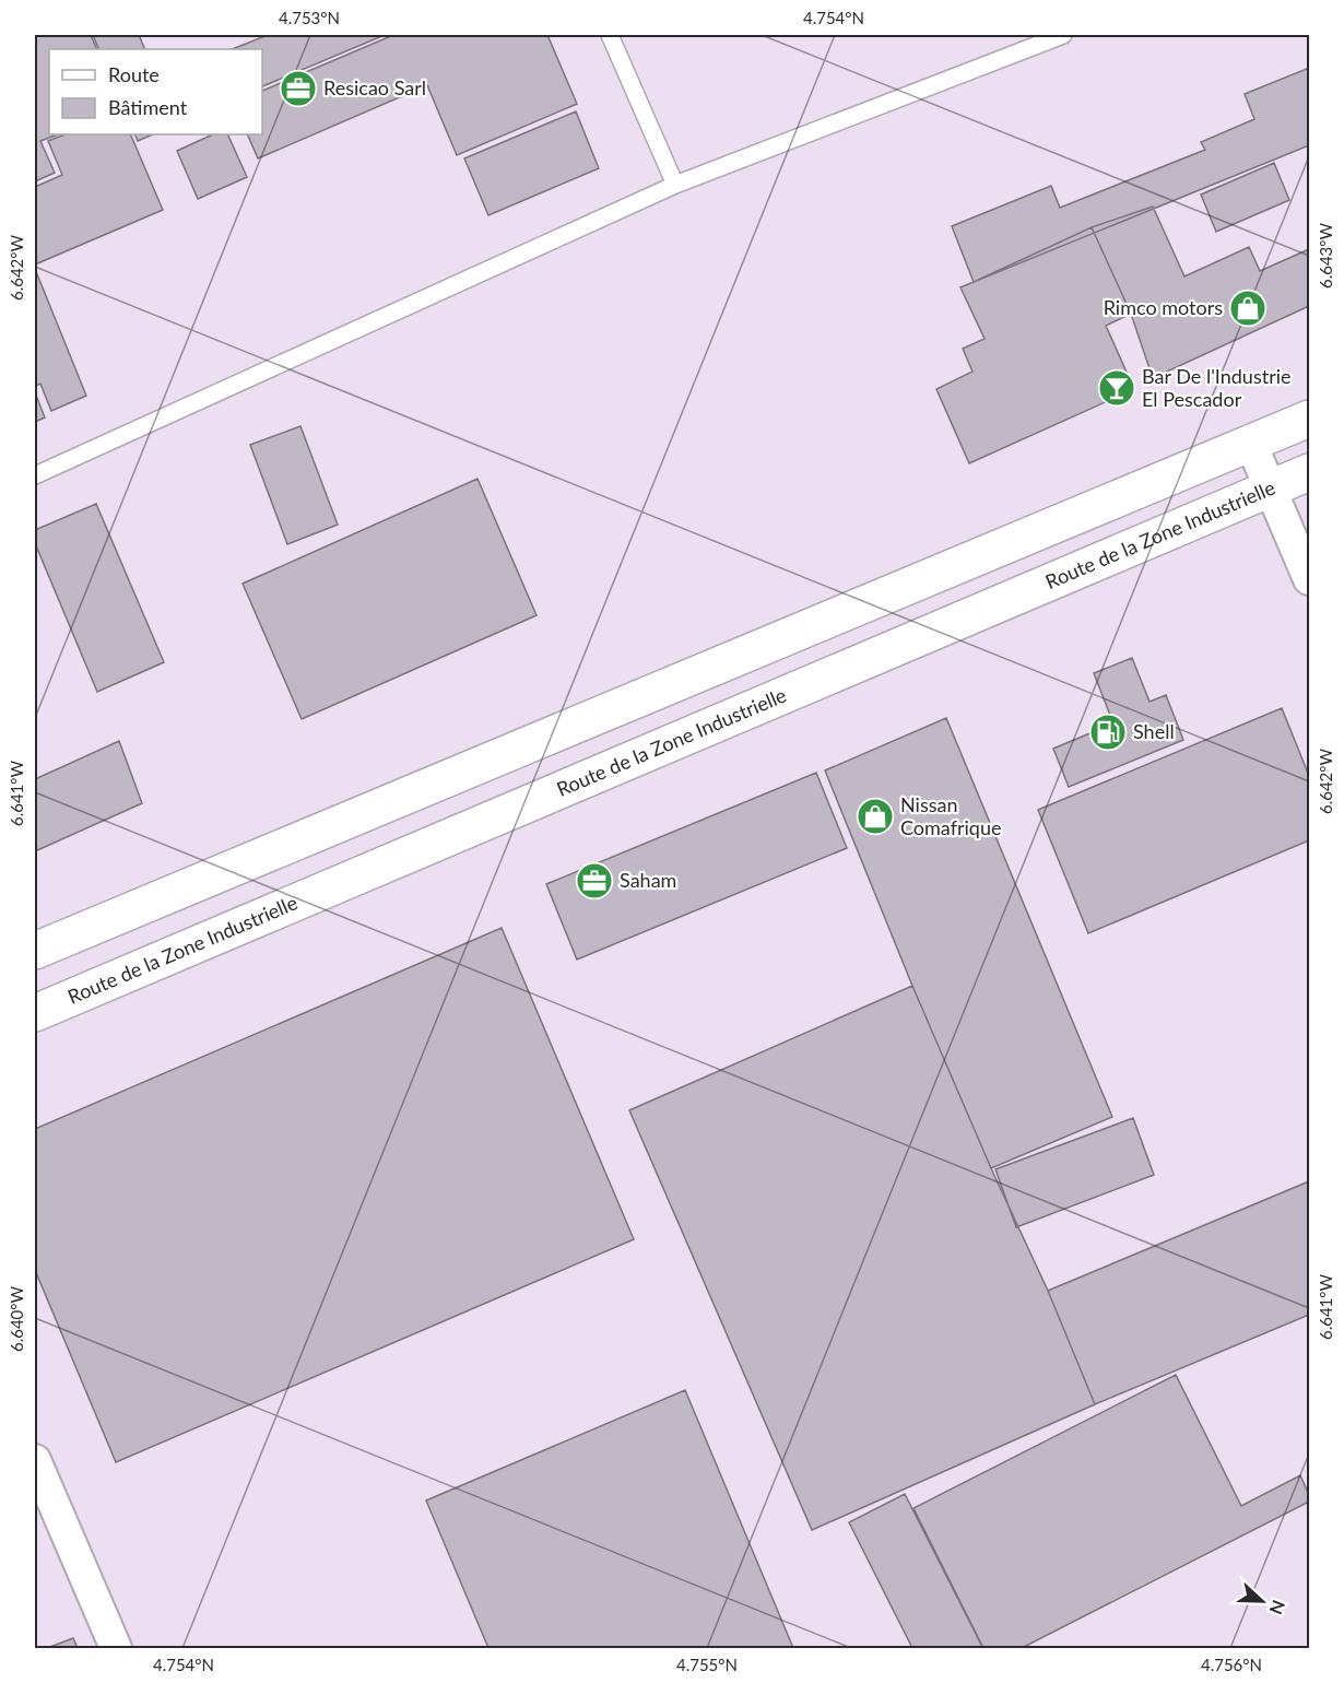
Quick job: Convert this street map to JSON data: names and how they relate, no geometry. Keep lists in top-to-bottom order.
{
  "streets": {
    "main road": ["Route de la Zone Industrielle"]
  },
  "places": {
    "office": ["Resicao Sarl", "Saham"],
    "shop": ["Rimco motors", "Nissan Comafrique"],
    "bar": ["Bar De l'Industrie El Pescador"],
    "fuel station": ["Shell"]
  },
  "legend": ["Route", "Bâtiment"],
  "north": "right",
  "coordinates": [
    "4.753°N",
    "4.754°N",
    "6.643°W",
    "6.642°W",
    "6.641°W",
    "6.640°W",
    "4.755°N",
    "4.756°N"
  ]
}
